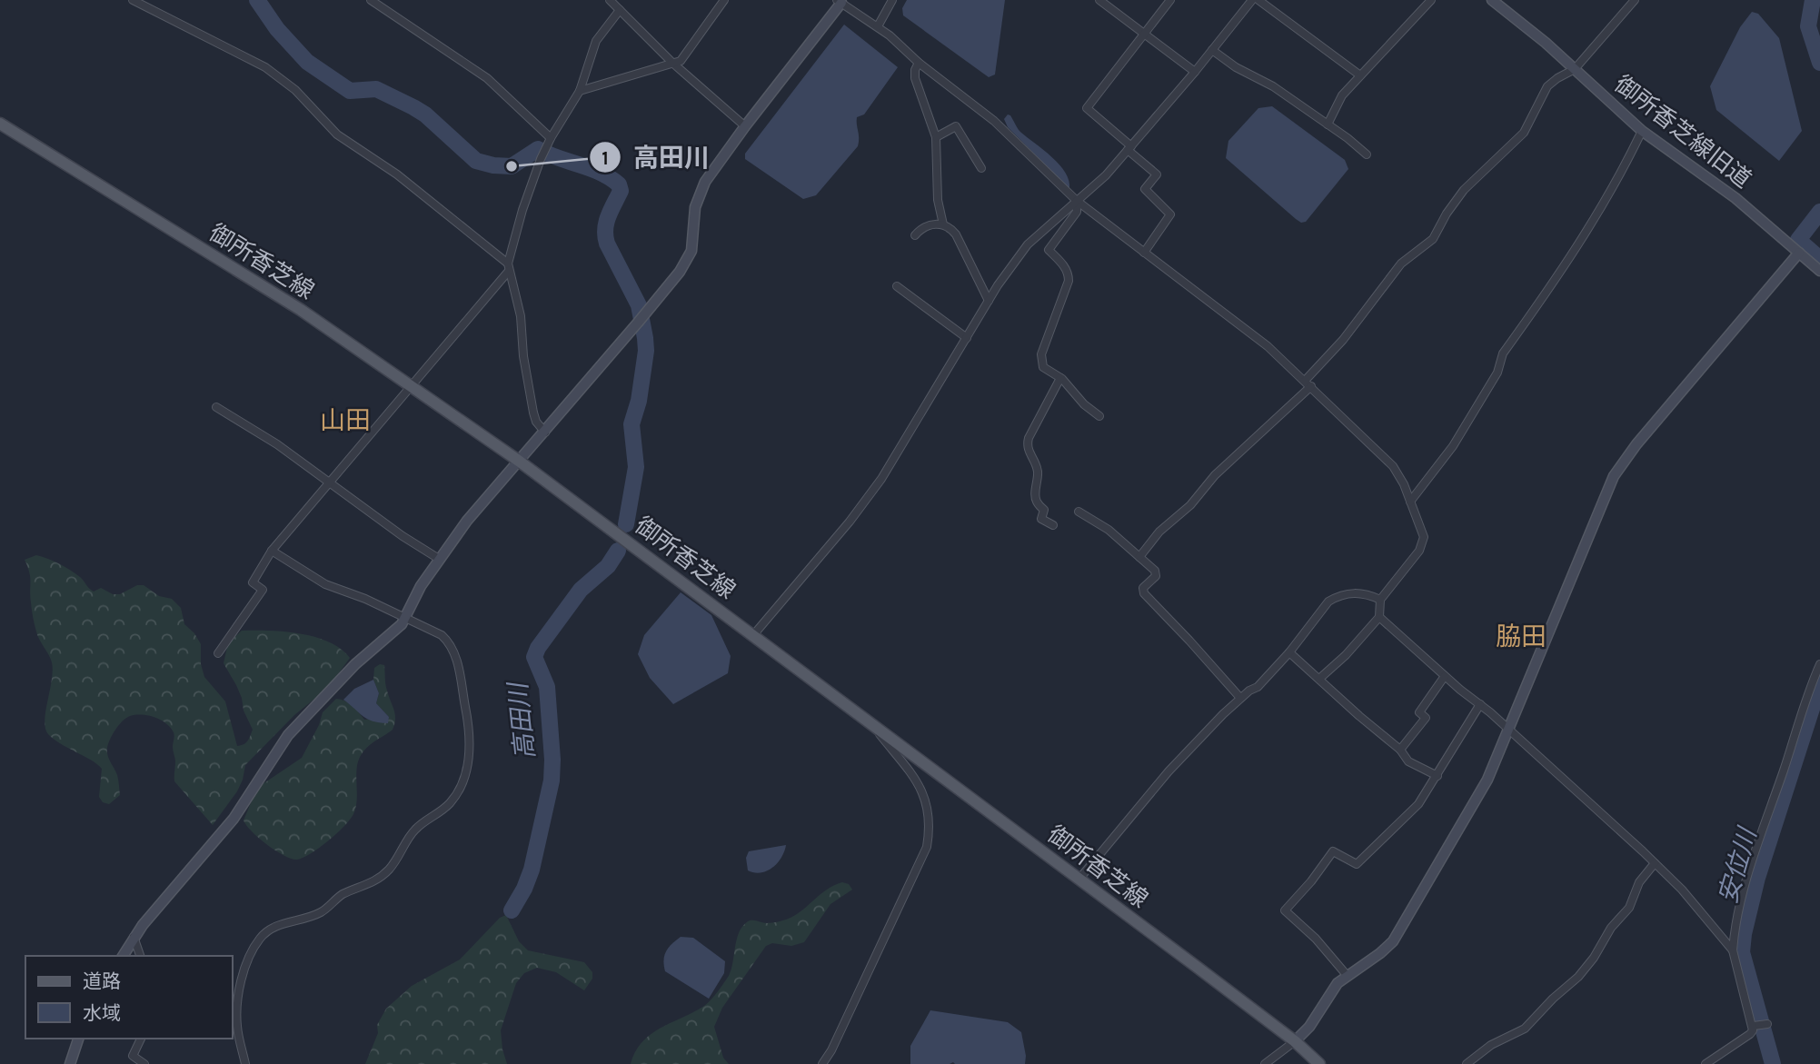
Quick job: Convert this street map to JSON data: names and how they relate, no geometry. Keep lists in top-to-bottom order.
{
  "streets": {
    "main road": ["御所香芝線"],
    "street": ["御所香芝線旧道"]
  },
  "districts": ["山田", "脇田"],
  "water": ["高田川", "安位川"],
  "places": ["高田川"],
  "legend": ["道路", "水域"]
}
